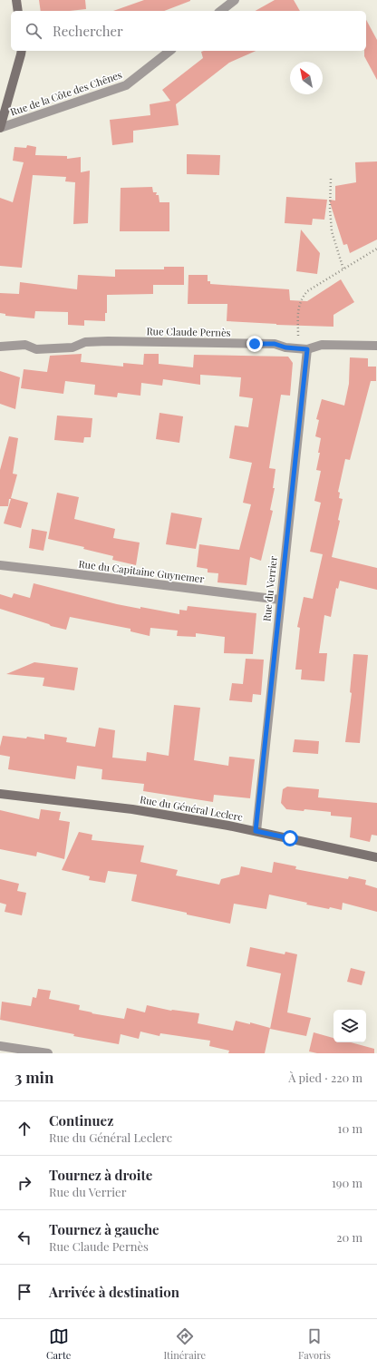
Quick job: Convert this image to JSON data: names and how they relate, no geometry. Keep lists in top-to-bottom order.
{
  "streets": {
    "main road": ["Rue du Général Leclerc"],
    "street": [
      "Rue de la Côte des Chênes",
      "Rue Claude Pernès",
      "Rue du Capitaine Guynemer",
      "Rue du Verrier"
    ]
  },
  "crossings": [
    ["Rue Claude Pernès", "Rue du Verrier"],
    ["Rue du Capitaine Guynemer", "Rue du Verrier"],
    ["Rue du Verrier", "Rue du Général Leclerc"]
  ],
  "north": "top left",
  "page": {
    "search": "Rechercher",
    "heading": ["3 min", "À pied · 220 m"],
    "list": [
      ["Continuez", "Rue du Général Leclerc", "10 m"],
      ["Tournez à droite", "Rue du Verrier", "190 m"],
      ["Tournez à gauche", "Rue Claude Pernès", "20 m"],
      "Arrivée à destination"
    ],
    "nav": ["Carte", "Itinéraire", "Favoris"]
  }
}
